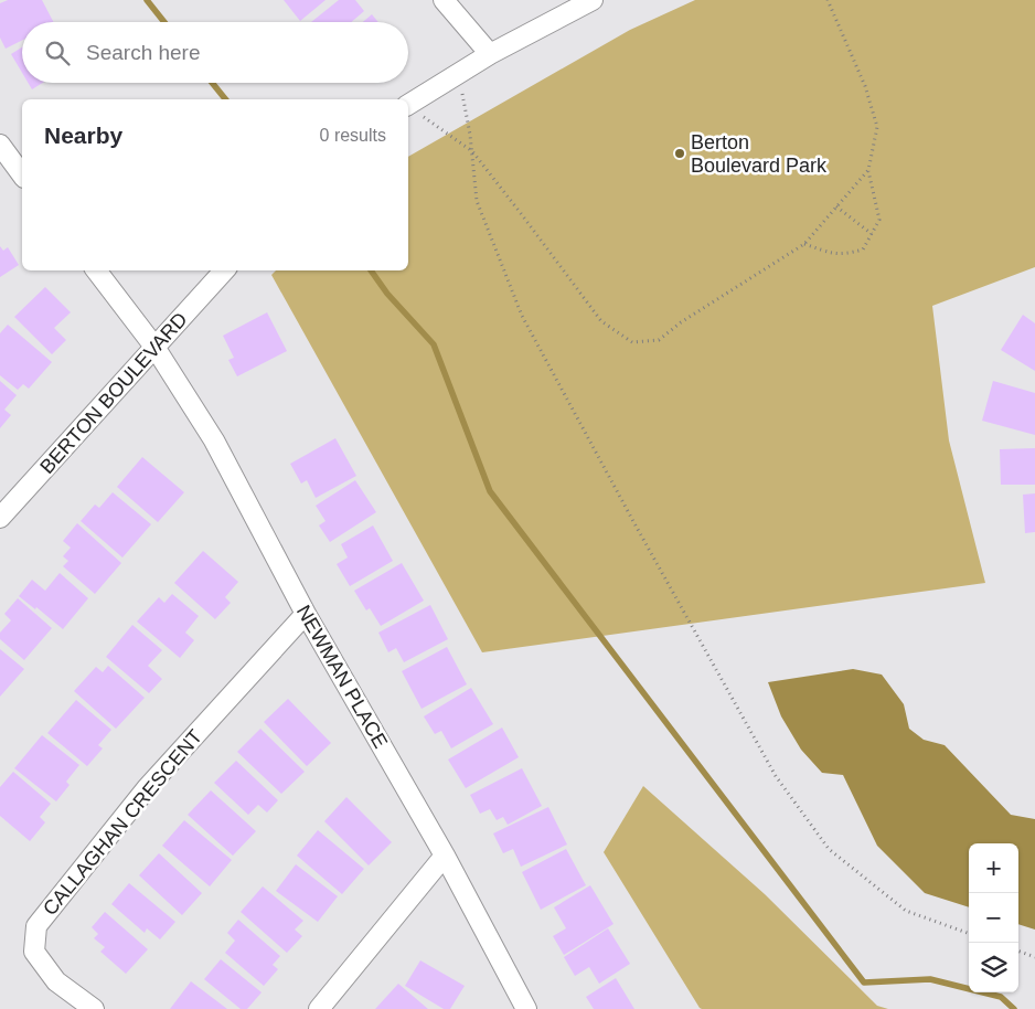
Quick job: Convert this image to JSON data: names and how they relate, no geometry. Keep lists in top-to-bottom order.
{
  "streets": {
    "street": ["BERTON BOULEVARD", "NEWMAN PLACE", "CALLAGHAN CRESCENT"]
  },
  "crossings": [
    ["BERTON BOULEVARD", "NEWMAN PLACE"],
    ["NEWMAN PLACE", "CALLAGHAN CRESCENT"]
  ],
  "places": ["Berton Boulevard Park"],
  "page": {
    "search": "Search here",
    "heading": ["Nearby", "0 results"],
    "map_buttons": ["+", "−"]
  }
}
